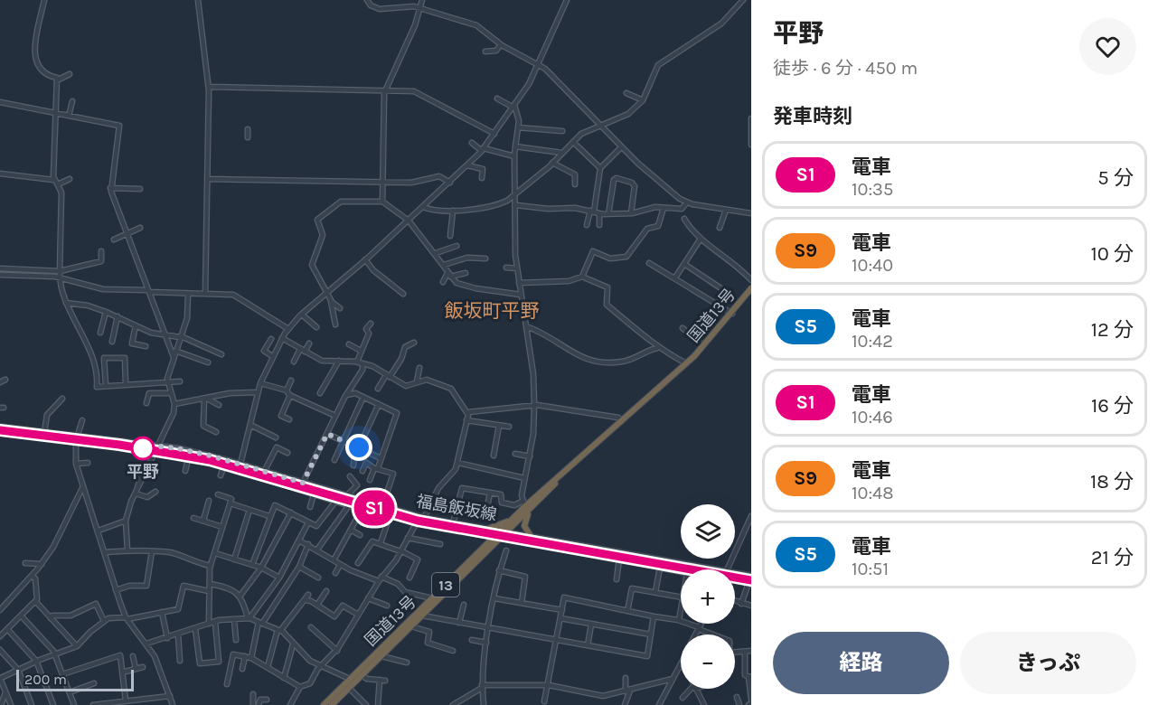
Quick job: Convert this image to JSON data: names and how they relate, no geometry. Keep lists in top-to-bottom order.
{
  "streets": {
    "highway": ["国道13号", "13"],
    "main road": ["福島飯坂線"]
  },
  "crossings": [
    ["国道13号", "福島飯坂線"]
  ],
  "districts": ["飯坂町平野"],
  "places": ["平野"],
  "scale_bar": "200 m",
  "page": {
    "on_map": "S1",
    "heading": [
      ["平野", "徒歩 · 6 分 · 450 m"],
      "発車時刻"
    ],
    "list": [
      {
        "mark": "S1",
        "name": "電車",
        "note": "10:35",
        "value": "5 分"
      },
      {
        "mark": "S9",
        "name": "電車",
        "note": "10:40",
        "value": "10 分"
      },
      {
        "mark": "S5",
        "name": "電車",
        "note": "10:42",
        "value": "12 分"
      },
      {
        "mark": "S1",
        "name": "電車",
        "note": "10:46",
        "value": "16 分"
      },
      {
        "mark": "S9",
        "name": "電車",
        "note": "10:48",
        "value": "18 分"
      },
      {
        "mark": "S5",
        "name": "電車",
        "note": "10:51",
        "value": "21 分"
      }
    ],
    "map_buttons": ["+", "−"],
    "buttons": ["経路", "きっぷ"],
    "scale": "200 m"
  }
}
